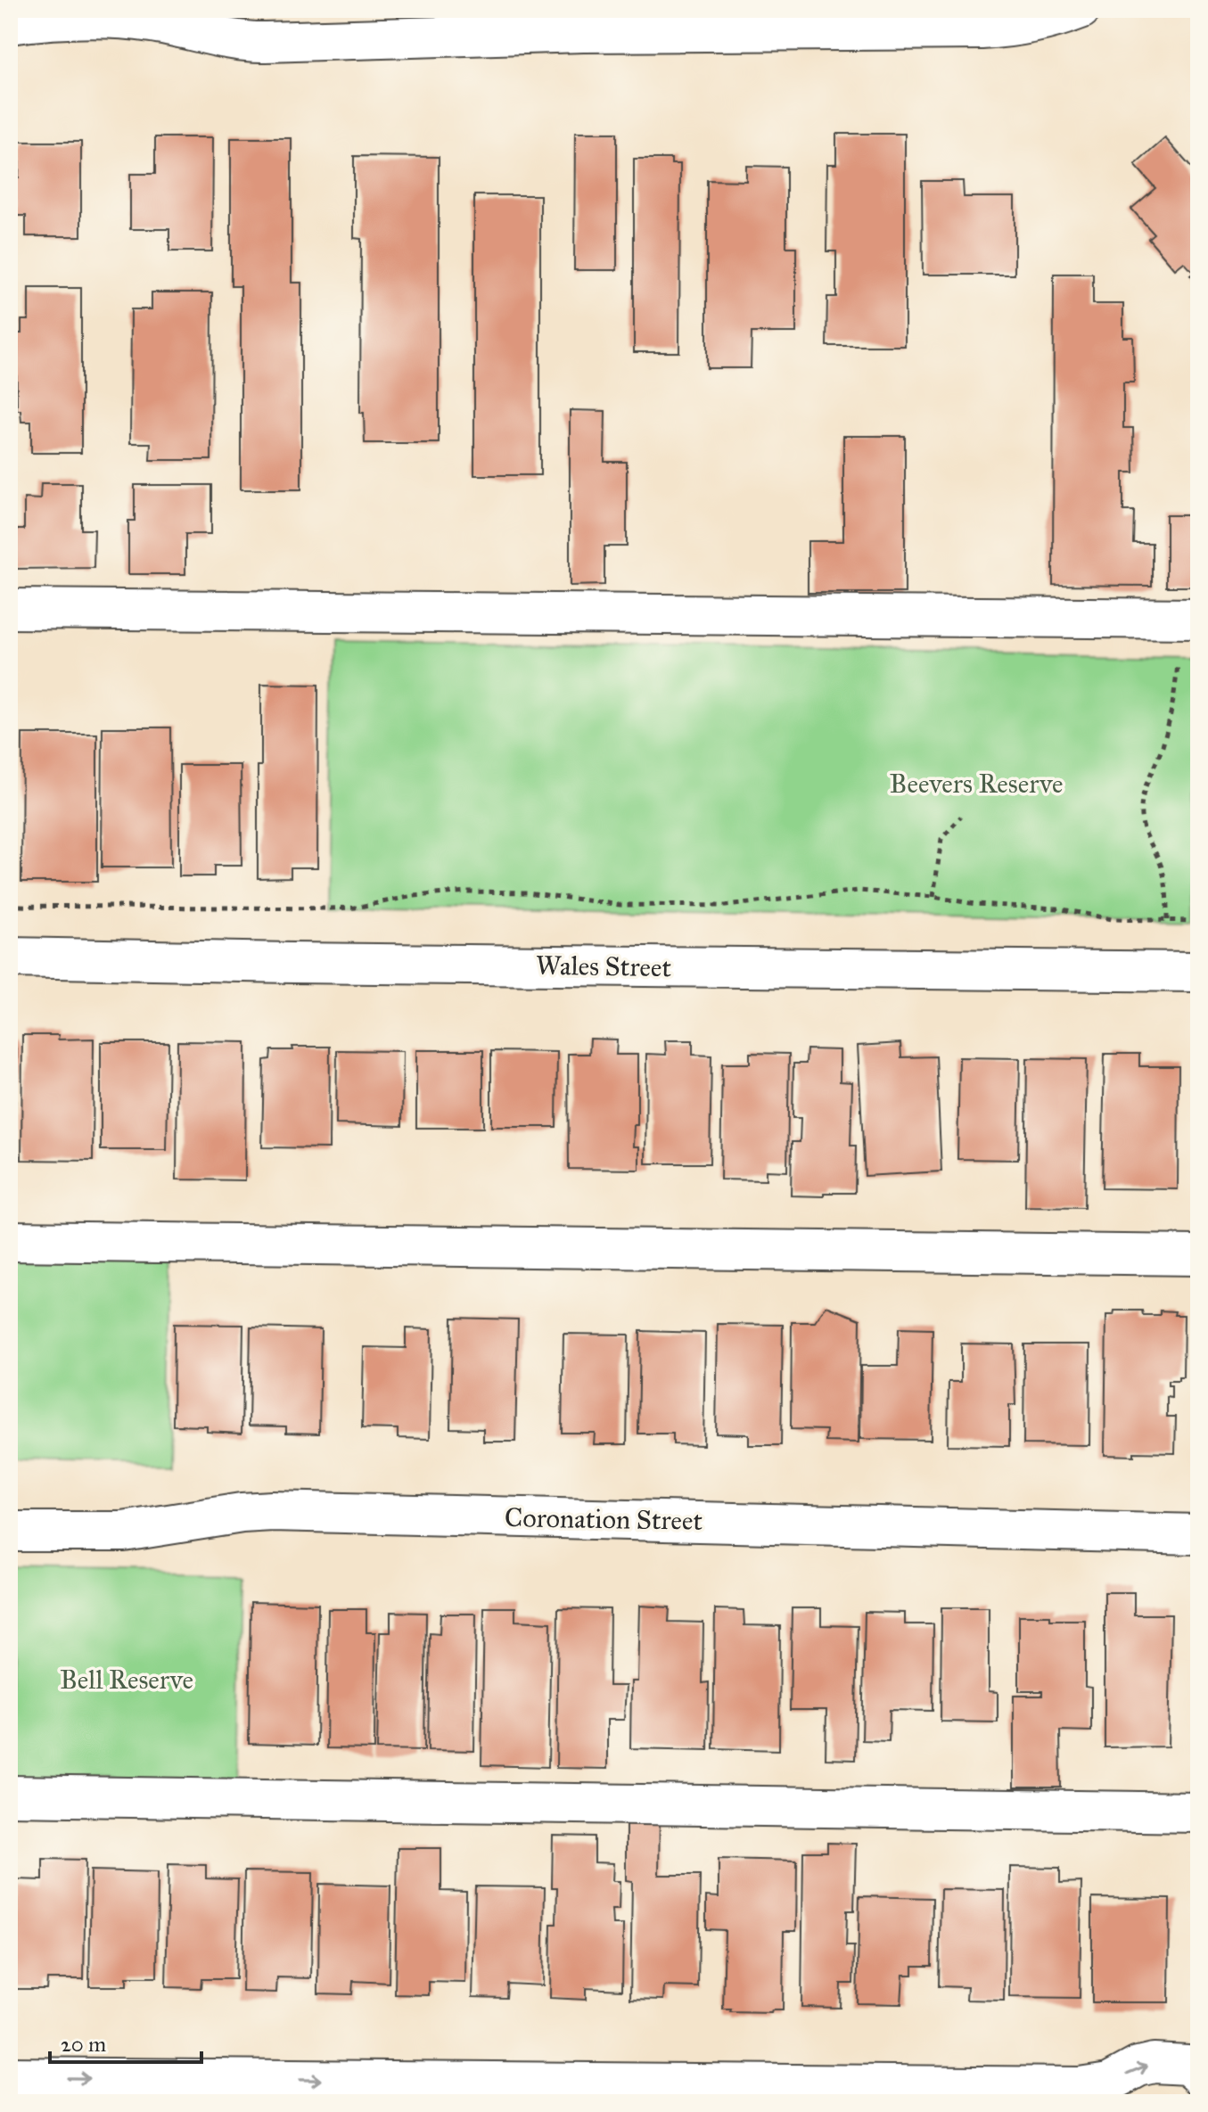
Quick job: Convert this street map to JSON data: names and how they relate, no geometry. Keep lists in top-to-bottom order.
{
  "streets": {
    "street": ["Wales Street", "Coronation Street"]
  },
  "parks": ["Beevers Reserve", "Bell Reserve"],
  "scale_bar": "20 m"
}
